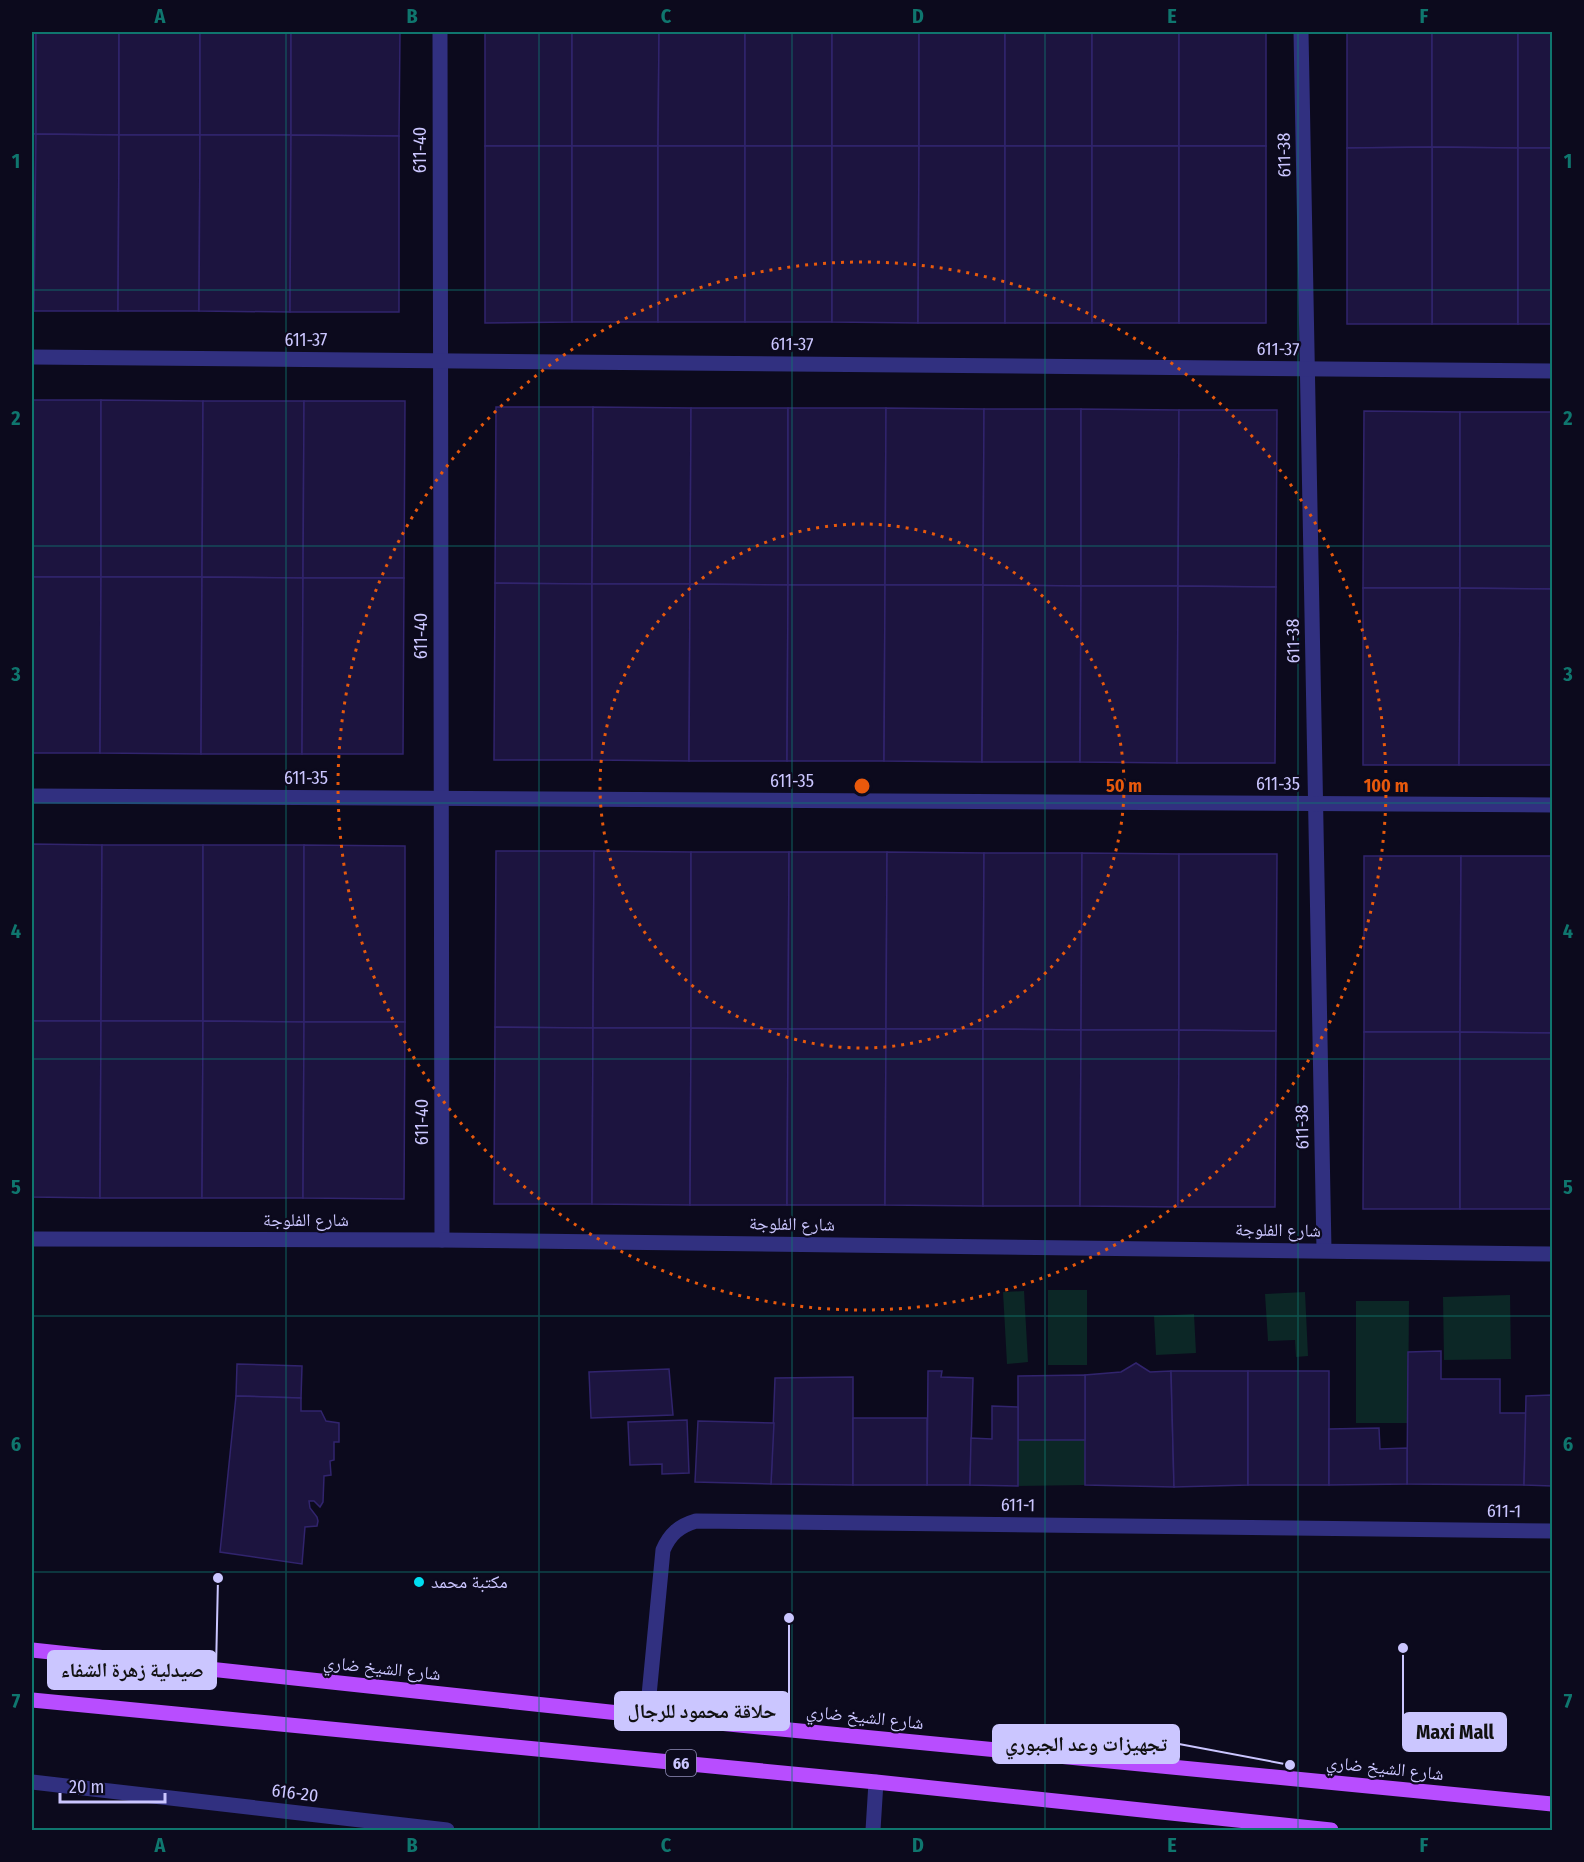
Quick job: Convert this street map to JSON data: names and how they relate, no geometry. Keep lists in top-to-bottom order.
{
  "streets": {
    "main road": ["شارع الشيخ ضاري", "66"],
    "street": [
      "611-40",
      "611-38",
      "611-37",
      "611-35",
      "شارع الفلوجة",
      "611-1",
      "616-20"
    ]
  },
  "crossings": [
    ["611-40", "611-37"],
    ["611-40", "611-35"],
    ["611-40", "شارع الفلوجة"],
    ["611-38", "611-37"],
    ["611-38", "611-35"],
    ["611-38", "شارع الفلوجة"],
    ["611-1", "شارع الشيخ ضاري"]
  ],
  "places": [
    "صيدلية زهرة الشفاء",
    "مكتبة محمد",
    "حلاقة محمود للرجال",
    "Maxi Mall",
    "تجهيزات وعد الجبوري"
  ],
  "scale_bar": "20 m",
  "grid": {
    "columns": [
      "A",
      "B",
      "C",
      "D",
      "E",
      "F"
    ],
    "rows": [
      "1",
      "2",
      "3",
      "4",
      "5",
      "6",
      "7"
    ]
  },
  "rings": ["50 m", "100 m"]
}
